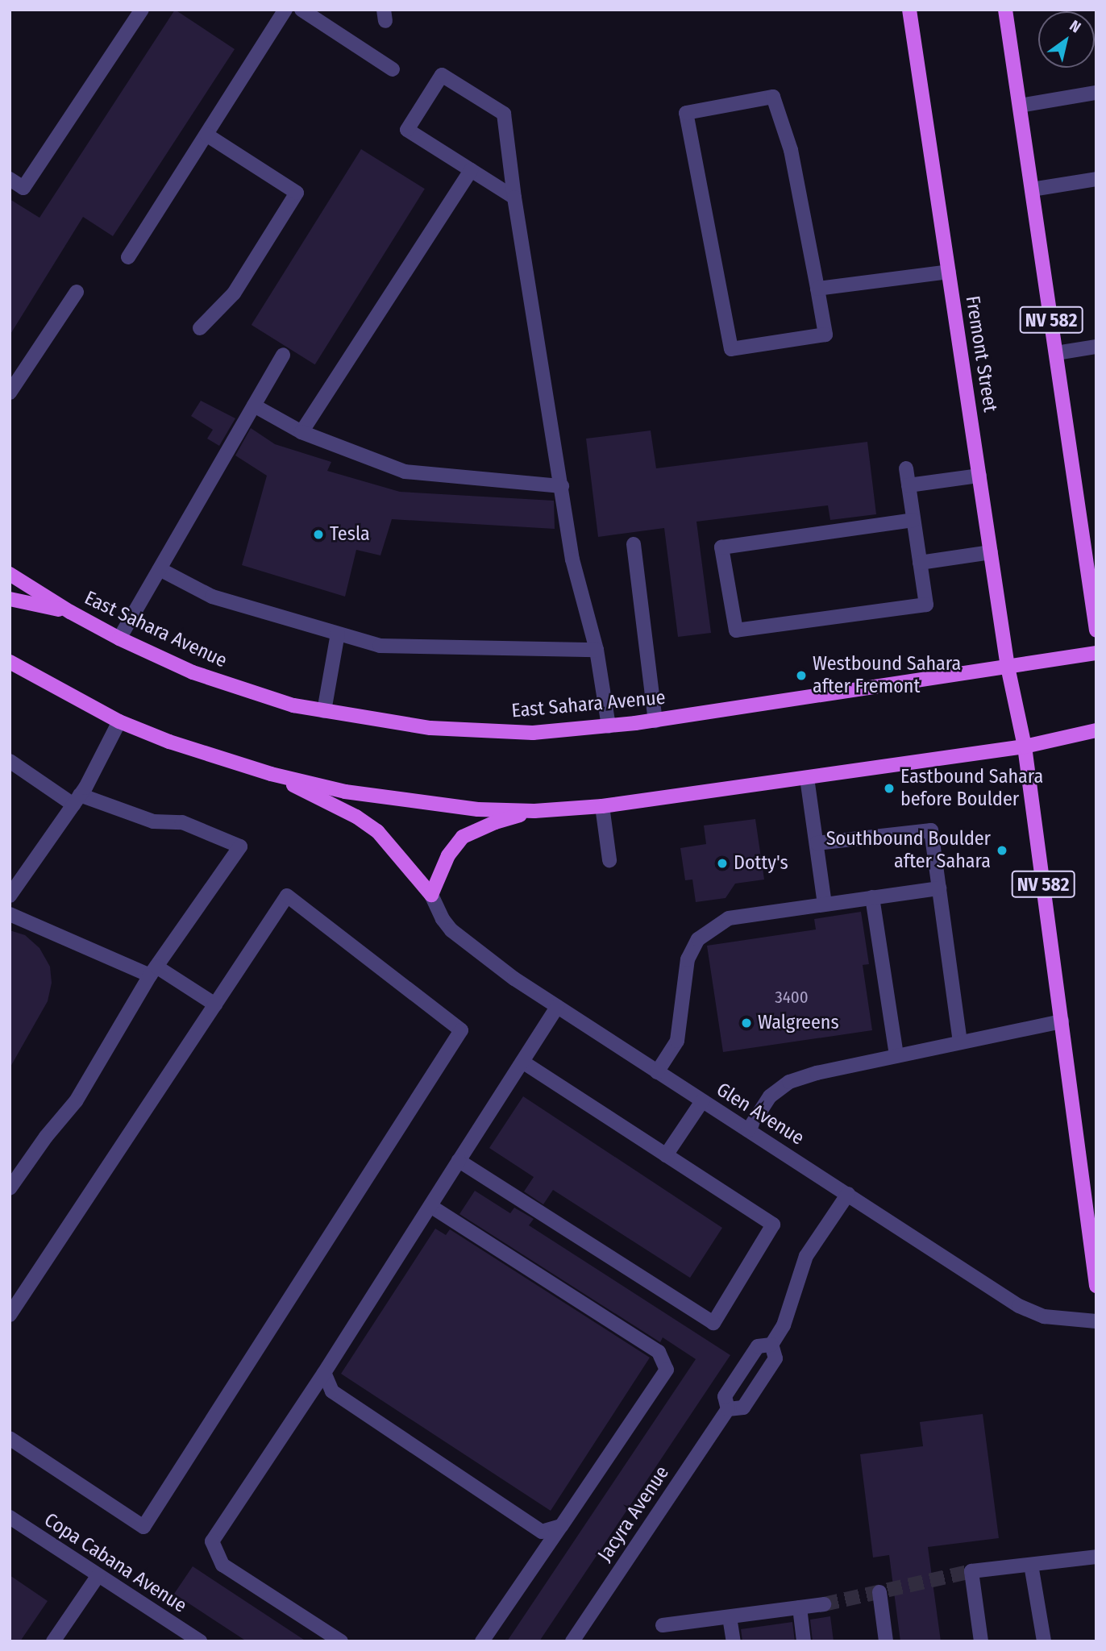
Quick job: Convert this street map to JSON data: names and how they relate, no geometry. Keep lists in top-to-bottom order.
{
  "streets": {
    "main road": ["NV 582", "Fremont Street", "East Sahara Avenue"],
    "street": ["Glen Avenue", "Jacyra Avenue", "Copa Cabana Avenue"]
  },
  "crossings": [
    ["NV 582", "Fremont Street"],
    ["Fremont Street", "East Sahara Avenue"],
    ["Glen Avenue", "Jacyra Avenue"]
  ],
  "places": [
    "Tesla",
    "Westbound Sahara after Fremont",
    "Eastbound Sahara before Boulder",
    "Southbound Boulder after Sahara",
    "Dotty's",
    "Walgreens"
  ],
  "house_numbers": ["3400"],
  "north": "top right"
}
